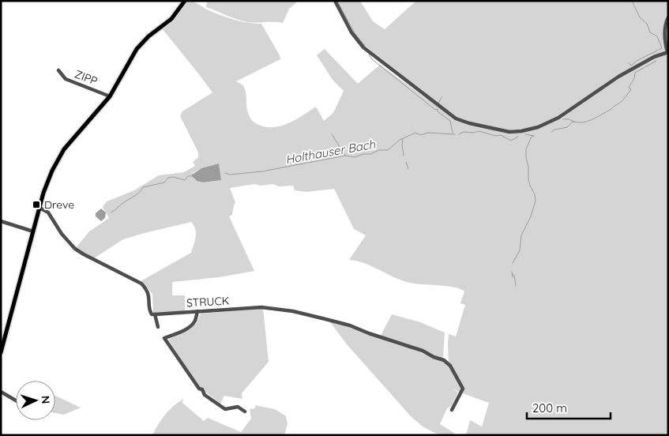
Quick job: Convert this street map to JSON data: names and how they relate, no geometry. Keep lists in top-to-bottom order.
{
  "streets": {
    "street": ["ZIPP", "STRUCK"]
  },
  "water": ["Holthauser Bach"],
  "places": {
    "transit": ["Dreve"]
  },
  "scale_bar": "200 m",
  "north": "right"
}
